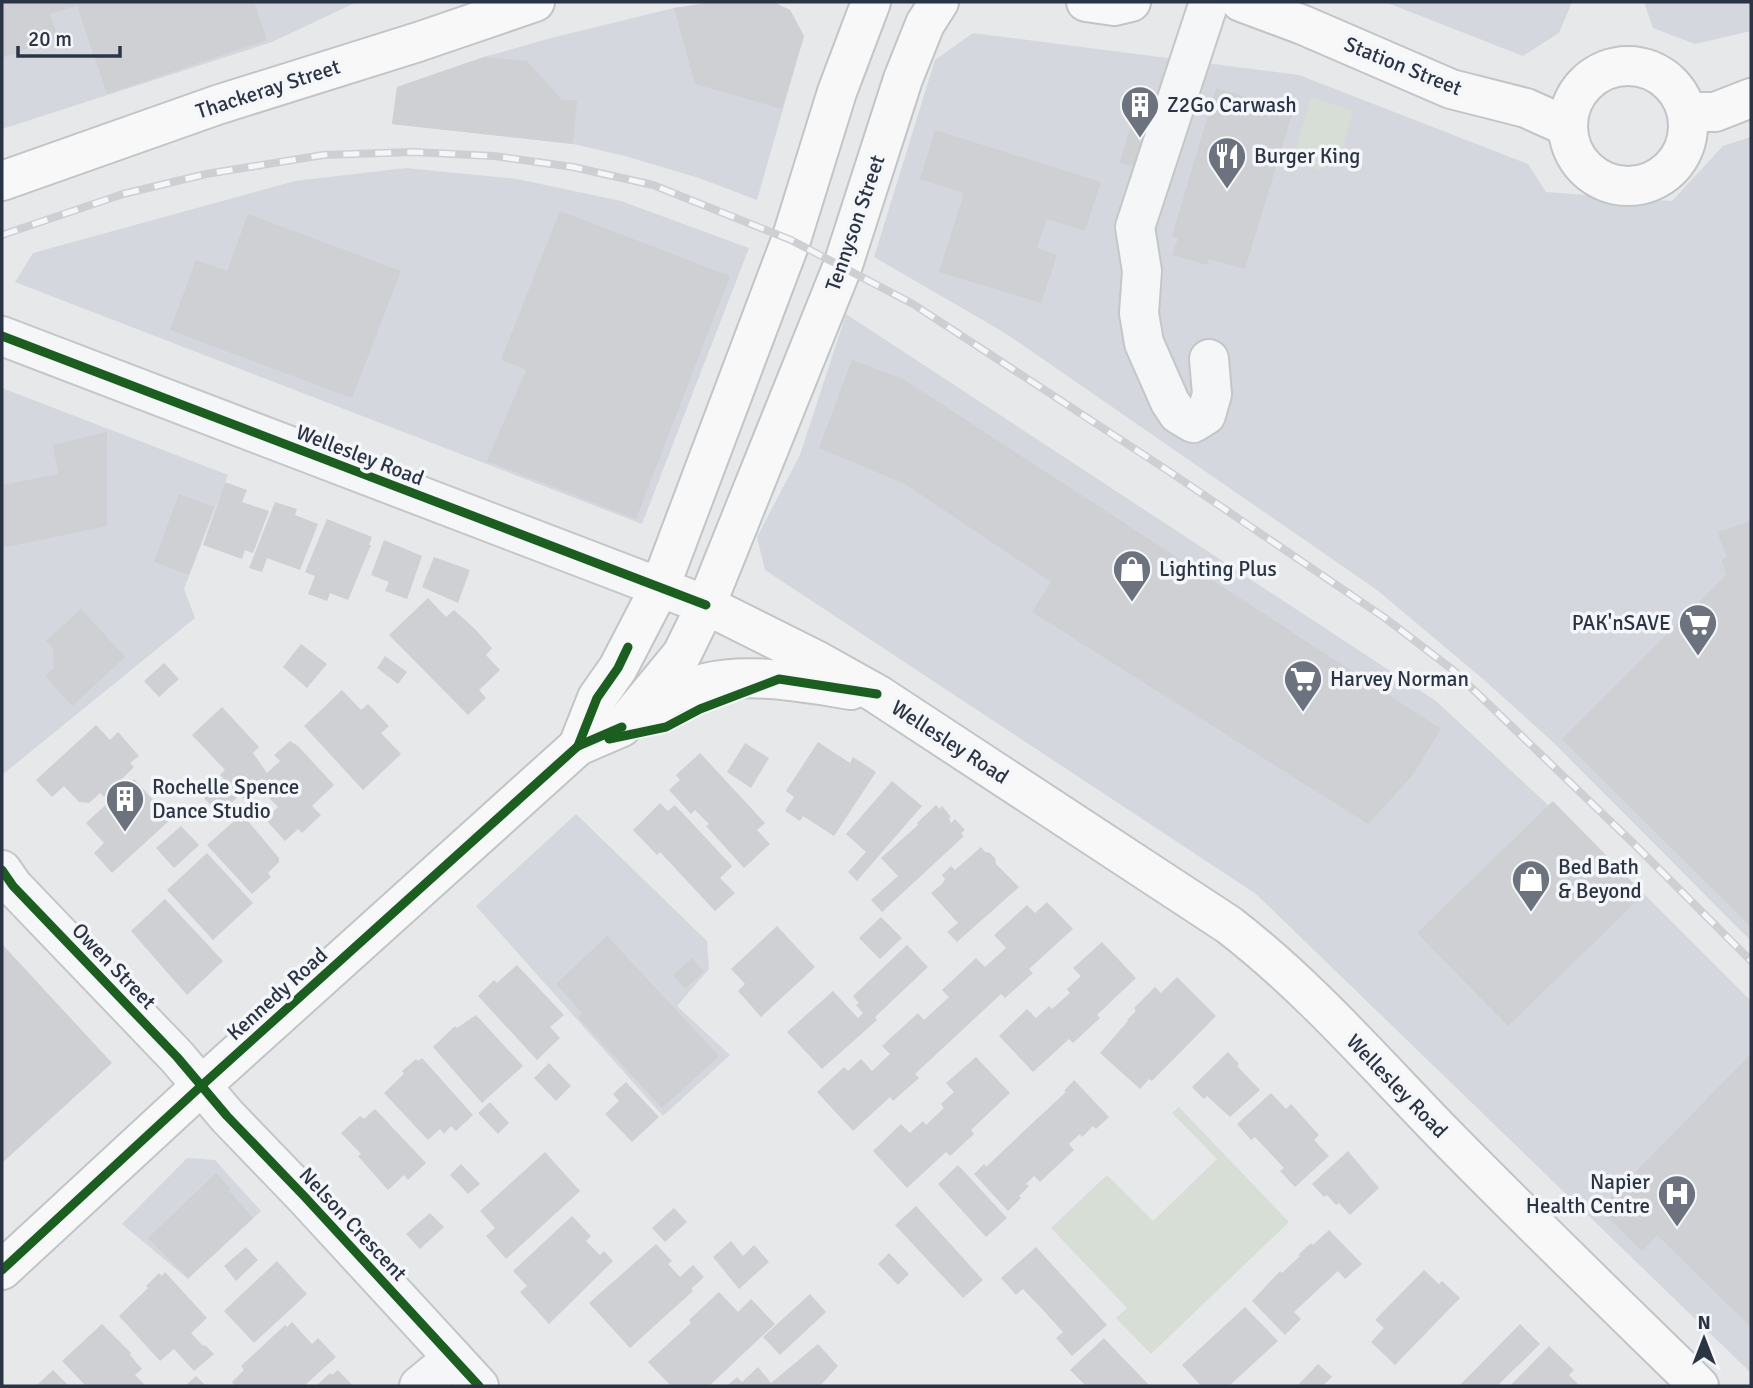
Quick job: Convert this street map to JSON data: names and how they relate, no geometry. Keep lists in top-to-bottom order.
{
  "streets": {
    "main road": [
      "Station Street",
      "Thackeray Street",
      "Tennyson Street",
      "Wellesley Road",
      "Kennedy Road"
    ],
    "street": ["Owen Street", "Nelson Crescent"]
  },
  "crossings": [
    ["Tennyson Street", "Wellesley Road"],
    ["Tennyson Street", "Kennedy Road"],
    ["Wellesley Road", "Kennedy Road"],
    ["Owen Street", "Kennedy Road"],
    ["Owen Street", "Nelson Crescent"],
    ["Kennedy Road", "Nelson Crescent"]
  ],
  "places": {
    "building": ["Z2Go Carwash", "Rochelle Spence Dance Studio"],
    "restaurant": ["Burger King"],
    "shop": ["Lighting Plus", "Bed Bath & Beyond"],
    "supermarket": ["PAK'nSAVE", "Harvey Norman"],
    "hospital": ["Napier Health Centre"]
  },
  "scale_bar": "20 m",
  "north": "top"
}
